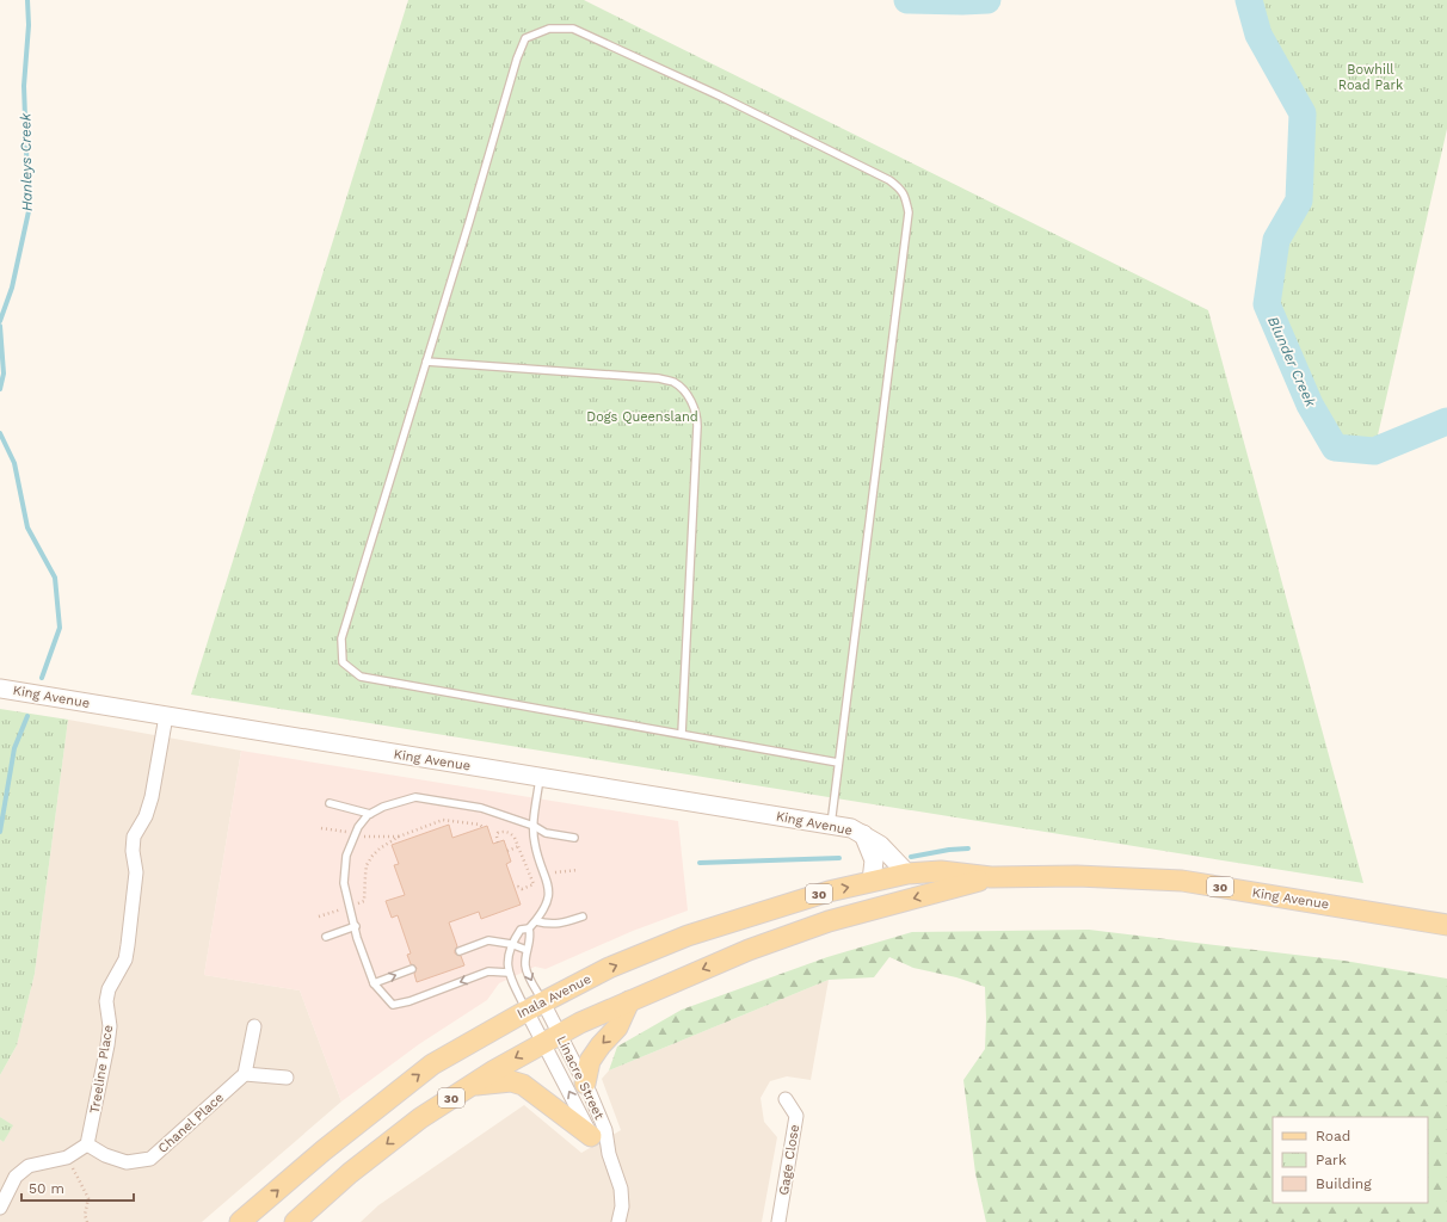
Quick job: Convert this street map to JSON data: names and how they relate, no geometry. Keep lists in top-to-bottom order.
{
  "streets": {
    "main road": ["King Avenue", "30", "Inala Avenue"],
    "street": [
      "Treeline Place",
      "Linacre Street",
      "Chanel Place",
      "Gage Close"
    ]
  },
  "crossings": [
    ["King Avenue", "30"],
    ["King Avenue", "Inala Avenue"],
    ["King Avenue", "Treeline Place"],
    ["30", "Linacre Street"],
    ["Inala Avenue", "Linacre Street"],
    ["Treeline Place", "Chanel Place"]
  ],
  "water": ["Hanleys Creek", "Blunder Creek"],
  "parks": ["Bowhill Road Park", "Dogs Queensland"],
  "legend": ["Road", "Park", "Building"],
  "scale_bar": "50 m"
}
